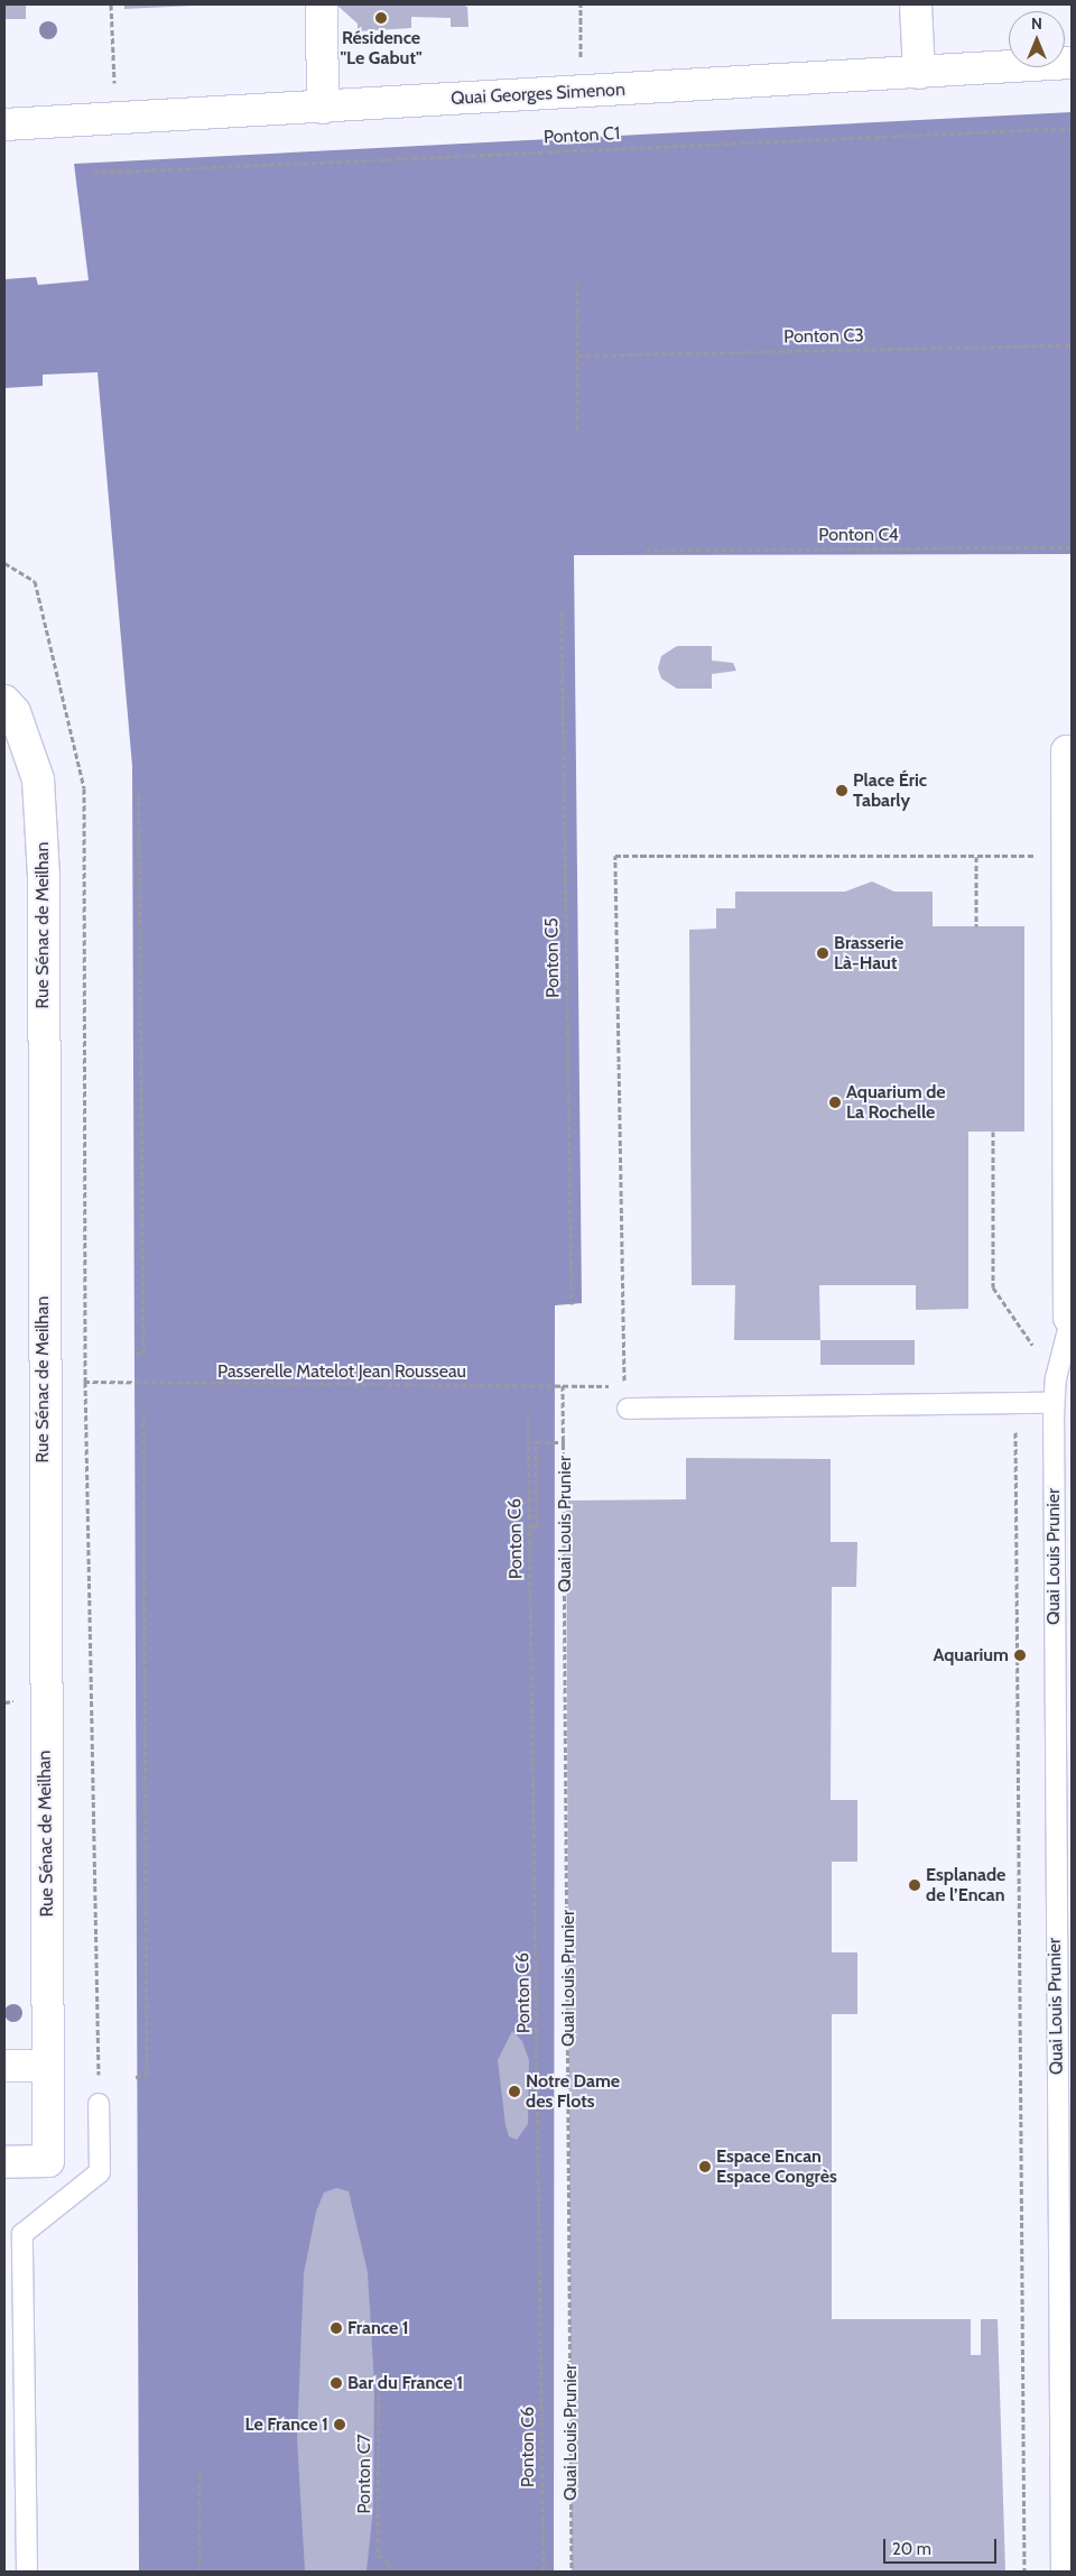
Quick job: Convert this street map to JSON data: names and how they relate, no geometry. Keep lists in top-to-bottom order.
{
  "streets": {
    "street": ["Quai Georges Simenon", "Rue Sénac de Meilhan"],
    "lane": ["Quai Louis Prunier"],
    "path": [
      "Ponton C1",
      "Ponton C3",
      "Ponton C4",
      "Ponton C5",
      "Passerelle Matelot Jean Rousseau",
      "Ponton C6",
      "Ponton C7"
    ]
  },
  "crossings": [
    ["Passerelle Matelot Jean Rousseau", "Quai Louis Prunier"]
  ],
  "places": [
    "Résidence \"Le Gabut\"",
    "Place Éric Tabarly",
    "Brasserie Là-Haut",
    "Aquarium de La Rochelle",
    "Aquarium",
    "Esplanade de l’Encan",
    "Notre Dame des Flots",
    "Espace Encan Espace Congrès",
    "France 1",
    "Bar du France 1",
    "Le France 1"
  ],
  "scale_bar": "20 m",
  "north": "top"
}
